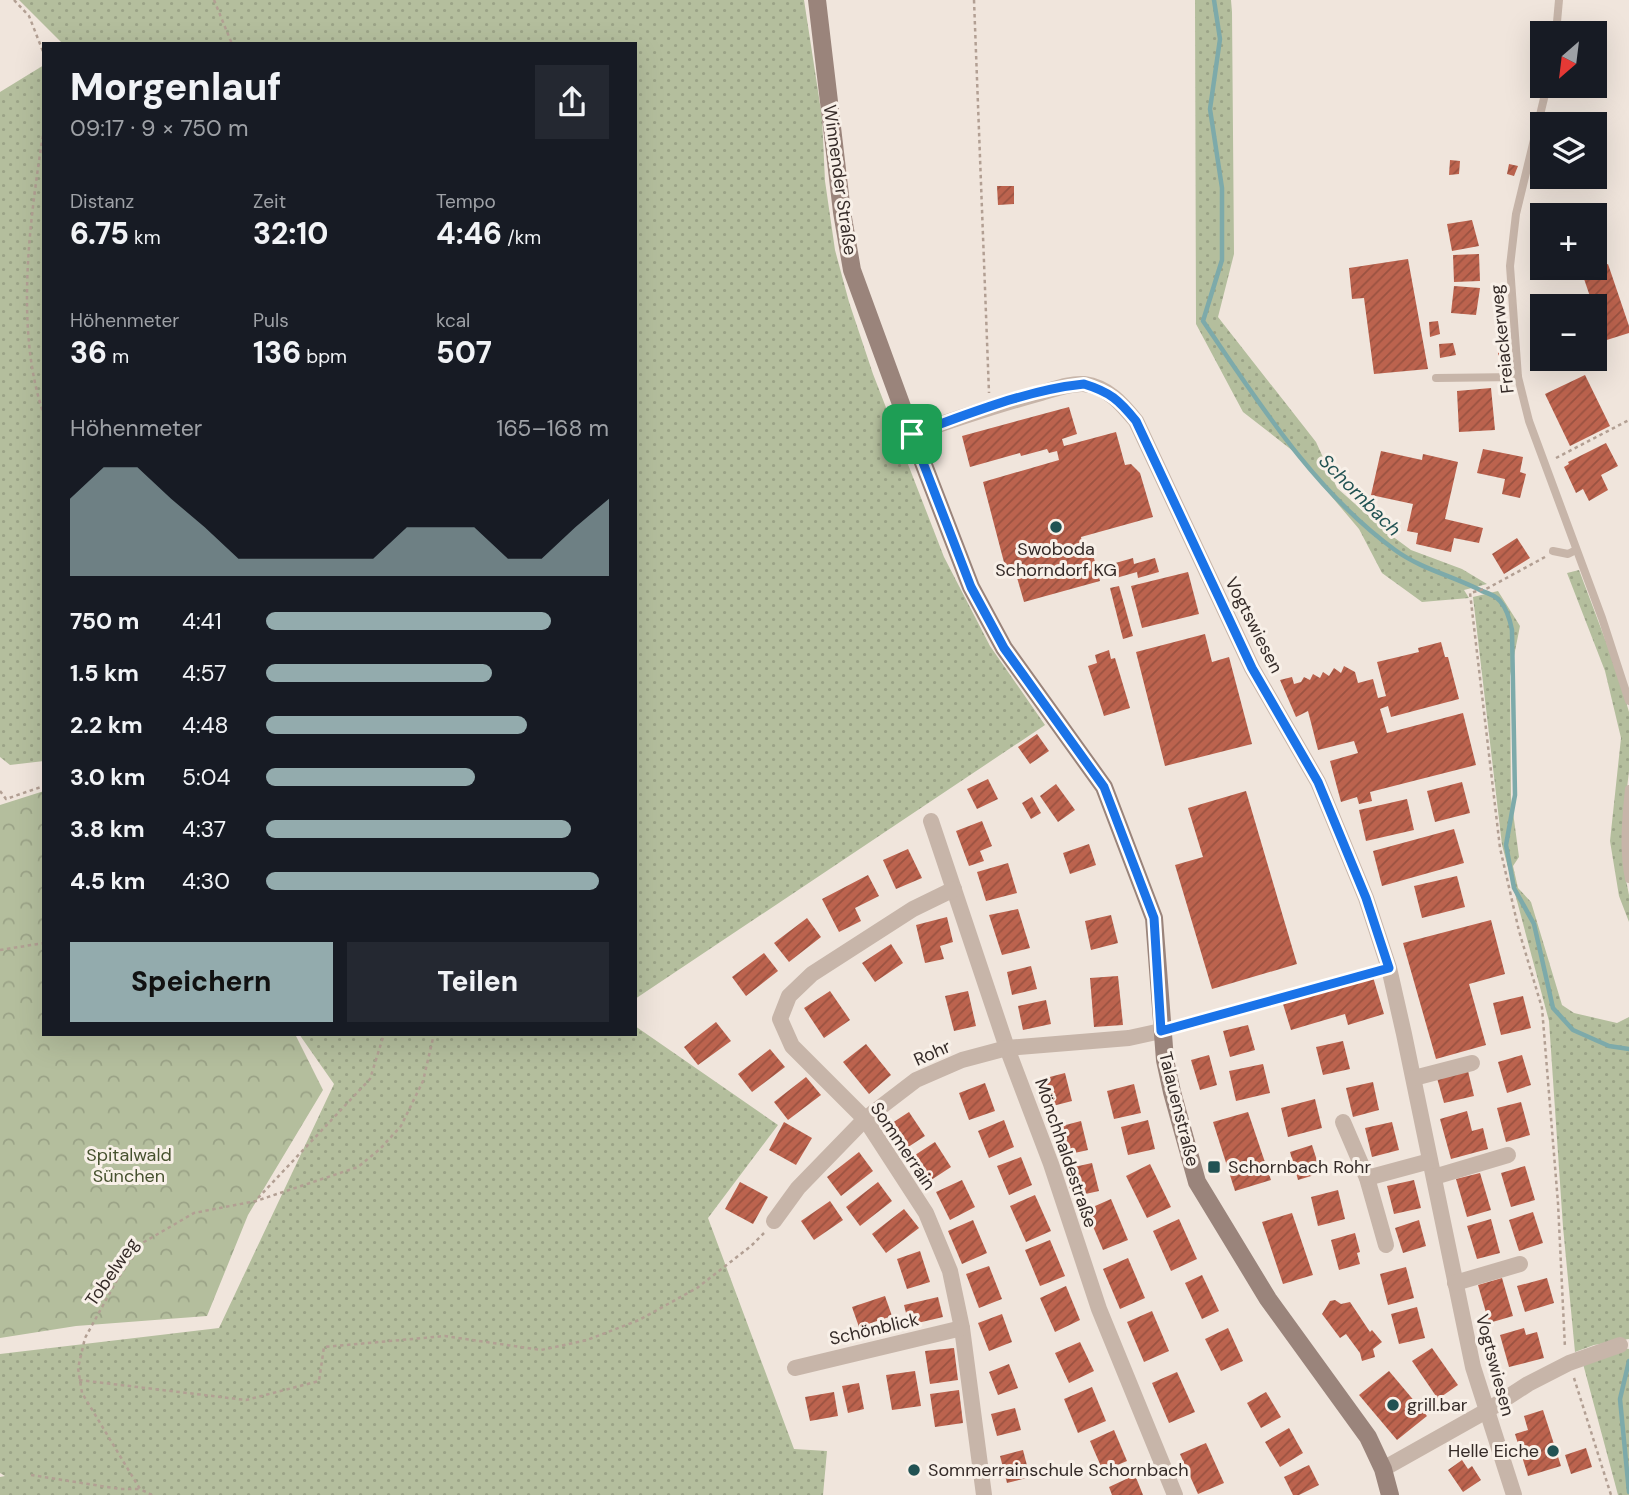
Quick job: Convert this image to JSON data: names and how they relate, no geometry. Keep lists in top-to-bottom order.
{
  "streets": {
    "street": [
      "Winnender Straße",
      "Vogtswiesen",
      "Rohr",
      "Talauenstraße",
      "Sommerrain",
      "Mönchhaldestraße",
      "Schönblick"
    ],
    "lane": ["Freiackerweg"],
    "path": ["Tobelweg"]
  },
  "crossings": [
    ["Winnender Straße", "Vogtswiesen"],
    ["Winnender Straße", "Talauenstraße"],
    ["Vogtswiesen", "Talauenstraße"],
    ["Rohr", "Talauenstraße"],
    ["Rohr", "Sommerrain"],
    ["Rohr", "Mönchhaldestraße"],
    ["Sommerrain", "Mönchhaldestraße"],
    ["Sommerrain", "Schönblick"]
  ],
  "water": ["Schornbach"],
  "parks": ["Spitalwald Sünchen"],
  "places": {
    "other": [
      "Swoboda Schorndorf KG",
      "grill.bar",
      "Helle Eiche",
      "Sommerrainschule Schornbach"
    ],
    "transit": ["Schornbach Rohr"]
  },
  "north": "bottom left",
  "page": {
    "map_buttons": ["+", "−"],
    "heading": ["Morgenlauf", "09:17 · 9 × 750 m"],
    "stats": [
      ["Distanz", "6.75 km"],
      ["Zeit", "32:10"],
      ["Tempo", "4:46 /km"],
      ["Höhenmeter", "36 m"],
      ["Puls", "136 bpm"],
      ["kcal", "507"]
    ],
    "chart": ["Höhenmeter", "165–168 m"],
    "list": [
      {
        "name": "750 m",
        "note": "4:41"
      },
      {
        "name": "1.5 km",
        "note": "4:57"
      },
      {
        "name": "2.2 km",
        "note": "4:48"
      },
      {
        "name": "3.0 km",
        "note": "5:04"
      },
      {
        "name": "3.8 km",
        "note": "4:37"
      },
      {
        "name": "4.5 km",
        "note": "4:30"
      }
    ],
    "buttons": ["Speichern", "Teilen"]
  }
}
